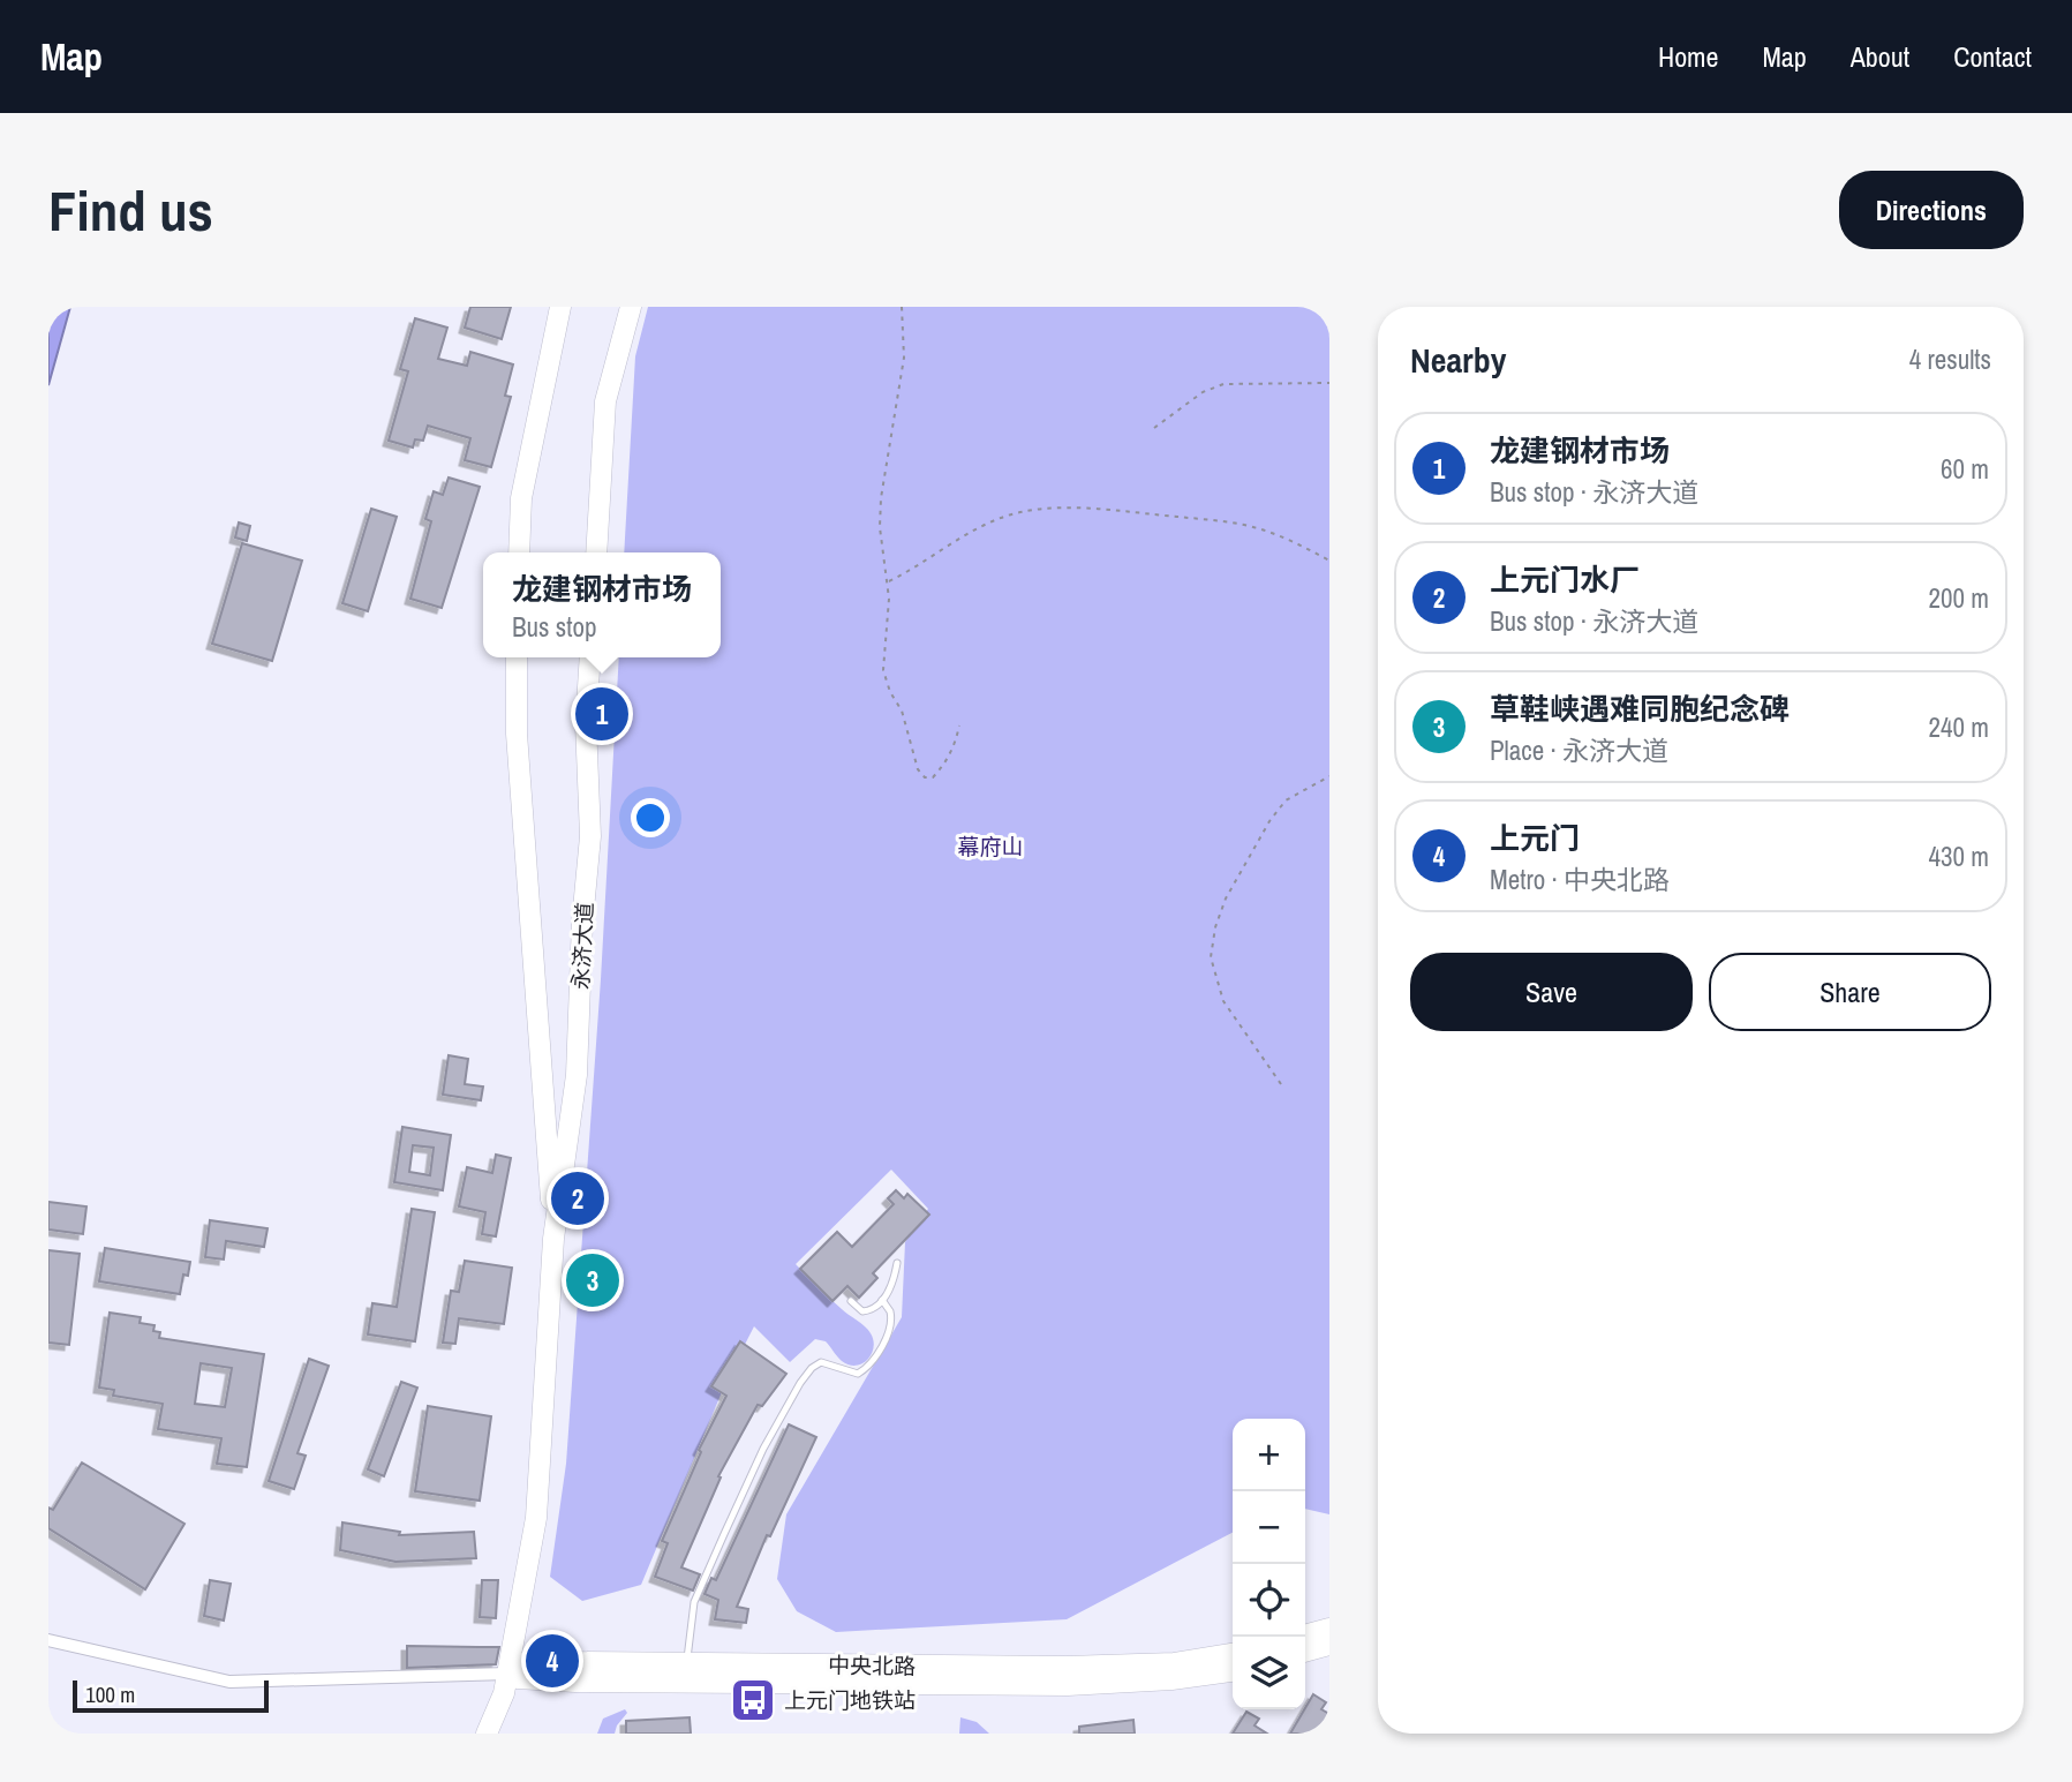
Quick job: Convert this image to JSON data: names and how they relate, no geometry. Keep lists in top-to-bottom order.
{
  "streets": {
    "main road": ["永济大道", "中央北路"]
  },
  "crossings": [
    ["永济大道", "中央北路"]
  ],
  "parks": ["幕府山"],
  "places": {
    "bus stop": ["上元门地铁站"]
  },
  "scale_bar": "100 m",
  "page": {
    "header": "Map",
    "nav": [
      "Home",
      "Map",
      "About",
      "Contact"
    ],
    "buttons": [
      "Directions",
      ["Save", "Share"]
    ],
    "title": "Find us",
    "heading": ["Nearby", "4 results"],
    "list": [
      {
        "mark": "1",
        "name": "龙建钢材市场",
        "note": "Bus stop · 永济大道",
        "value": "60 m"
      },
      {
        "mark": "2",
        "name": "上元门水厂",
        "note": "Bus stop · 永济大道",
        "value": "200 m"
      },
      {
        "mark": "3",
        "name": "草鞋峡遇难同胞纪念碑",
        "note": "Place · 永济大道",
        "value": "240 m"
      },
      {
        "mark": "4",
        "name": "上元门",
        "note": "Metro · 中央北路",
        "value": "430 m"
      }
    ],
    "popup": ["龙建钢材市场", "Bus stop"],
    "pins": [
      "1",
      "2",
      "3",
      "4"
    ],
    "map_buttons": ["+", "−"],
    "scale": "100 m"
  }
}
